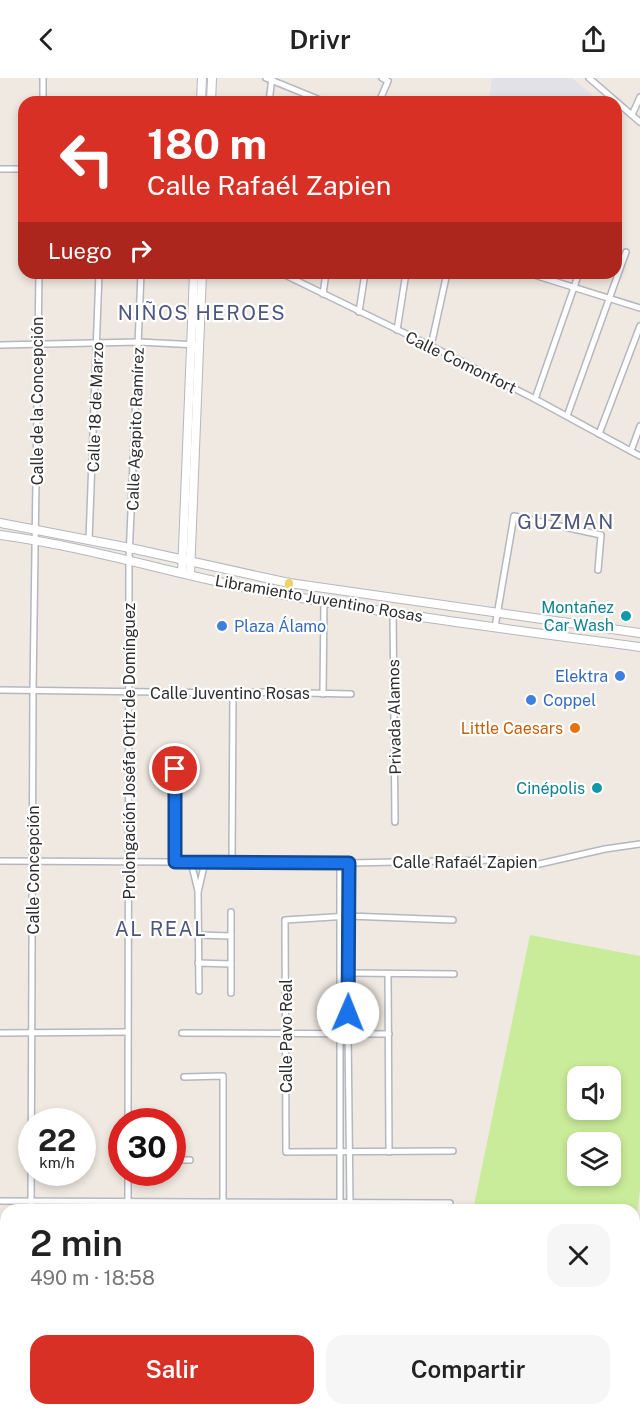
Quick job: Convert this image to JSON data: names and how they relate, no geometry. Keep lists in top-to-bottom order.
{
  "streets": {
    "main road": ["Libramiento Juventino Rosas"],
    "street": [
      "Calle Comonfort",
      "Calle de la Concepción",
      "Calle 18 de Marzo",
      "Calle Agapito Ramírez",
      "Calle Juventino Rosas",
      "Privada Alamos",
      "Prolongación Joséfa Ortiz de Domínguez",
      "Calle Rafaél Zapien",
      "Calle Concepción",
      "Calle Pavo Real"
    ]
  },
  "crossings": [
    ["Calle de la Concepción", "Libramiento Juventino Rosas"],
    ["Calle de la Concepción", "Calle Concepción"],
    ["Calle 18 de Marzo", "Libramiento Juventino Rosas"],
    ["Calle Agapito Ramírez", "Libramiento Juventino Rosas"],
    ["Calle Agapito Ramírez", "Prolongación Joséfa Ortiz de Domínguez"],
    ["Libramiento Juventino Rosas", "Privada Alamos"],
    ["Libramiento Juventino Rosas", "Prolongación Joséfa Ortiz de Domínguez"],
    ["Libramiento Juventino Rosas", "Calle Concepción"],
    ["Calle Juventino Rosas", "Prolongación Joséfa Ortiz de Domínguez"],
    ["Calle Juventino Rosas", "Calle Concepción"],
    ["Prolongación Joséfa Ortiz de Domínguez", "Calle Rafaél Zapien"],
    ["Calle Rafaél Zapien", "Calle Concepción"]
  ],
  "districts": ["NIÑOS HEROES", "GUZMAN", "AL REAL"],
  "places": [
    "Montañez Car Wash",
    "Plaza Álamo",
    "Elektra",
    "Coppel",
    "Little Caesars",
    "Cinépolis"
  ],
  "page": {
    "header": "Drivr",
    "turn": ["180 m", "Calle Rafaél Zapien"],
    "then": "Luego",
    "speed": "22 km/h",
    "limit": "30",
    "heading": ["2 min", "490 m · 18:58"],
    "buttons": ["Salir", "Compartir"]
  }
}
